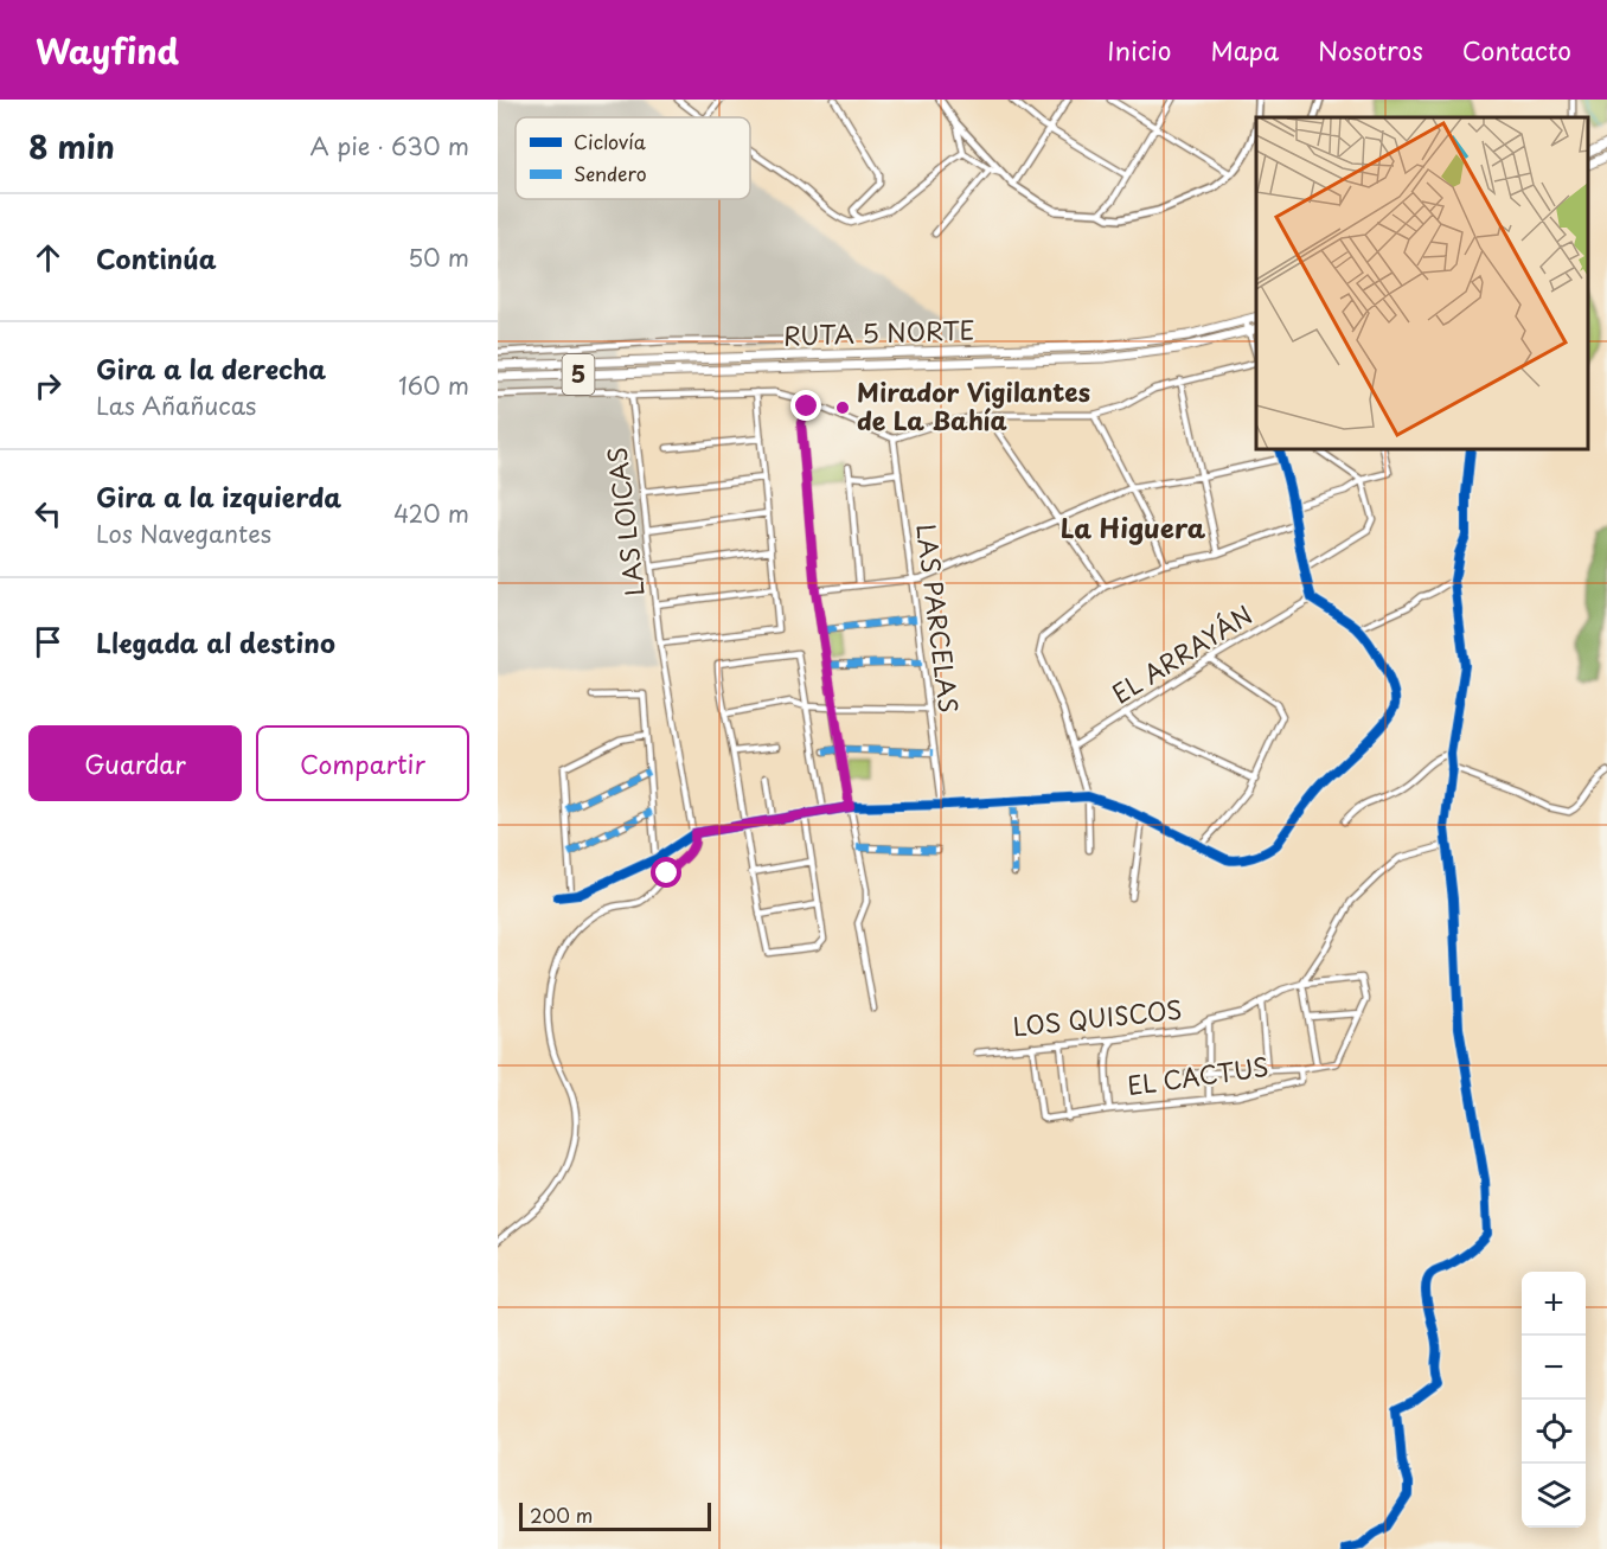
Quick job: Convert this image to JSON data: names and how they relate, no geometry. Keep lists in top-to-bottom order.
{
  "streets": {
    "highway": ["RUTA 5 NORTE", "5"],
    "street": [
      "LAS LOICAS",
      "LAS PARCELAS",
      "EL ARRAYÁN",
      "LOS QUISCOS",
      "EL CACTUS"
    ]
  },
  "crossings": [
    ["LOS QUISCOS", "EL CACTUS"]
  ],
  "districts": ["La Higuera"],
  "places": ["Mirador Vigilantes de La Bahía"],
  "legend": ["Ciclovía", "Sendero"],
  "scale_bar": "200 m",
  "page": {
    "header": "Wayfind",
    "nav": [
      "Inicio",
      "Mapa",
      "Nosotros",
      "Contacto"
    ],
    "heading": ["8 min", "A pie · 630 m"],
    "list": [
      ["Continúa", "50 m"],
      ["Gira a la derecha", "Las Añañucas", "160 m"],
      ["Gira a la izquierda", "Los Navegantes", "420 m"],
      "Llegada al destino"
    ],
    "buttons": ["Guardar", "Compartir"],
    "map_buttons": ["+", "−"],
    "scale": "200 m"
  }
}
